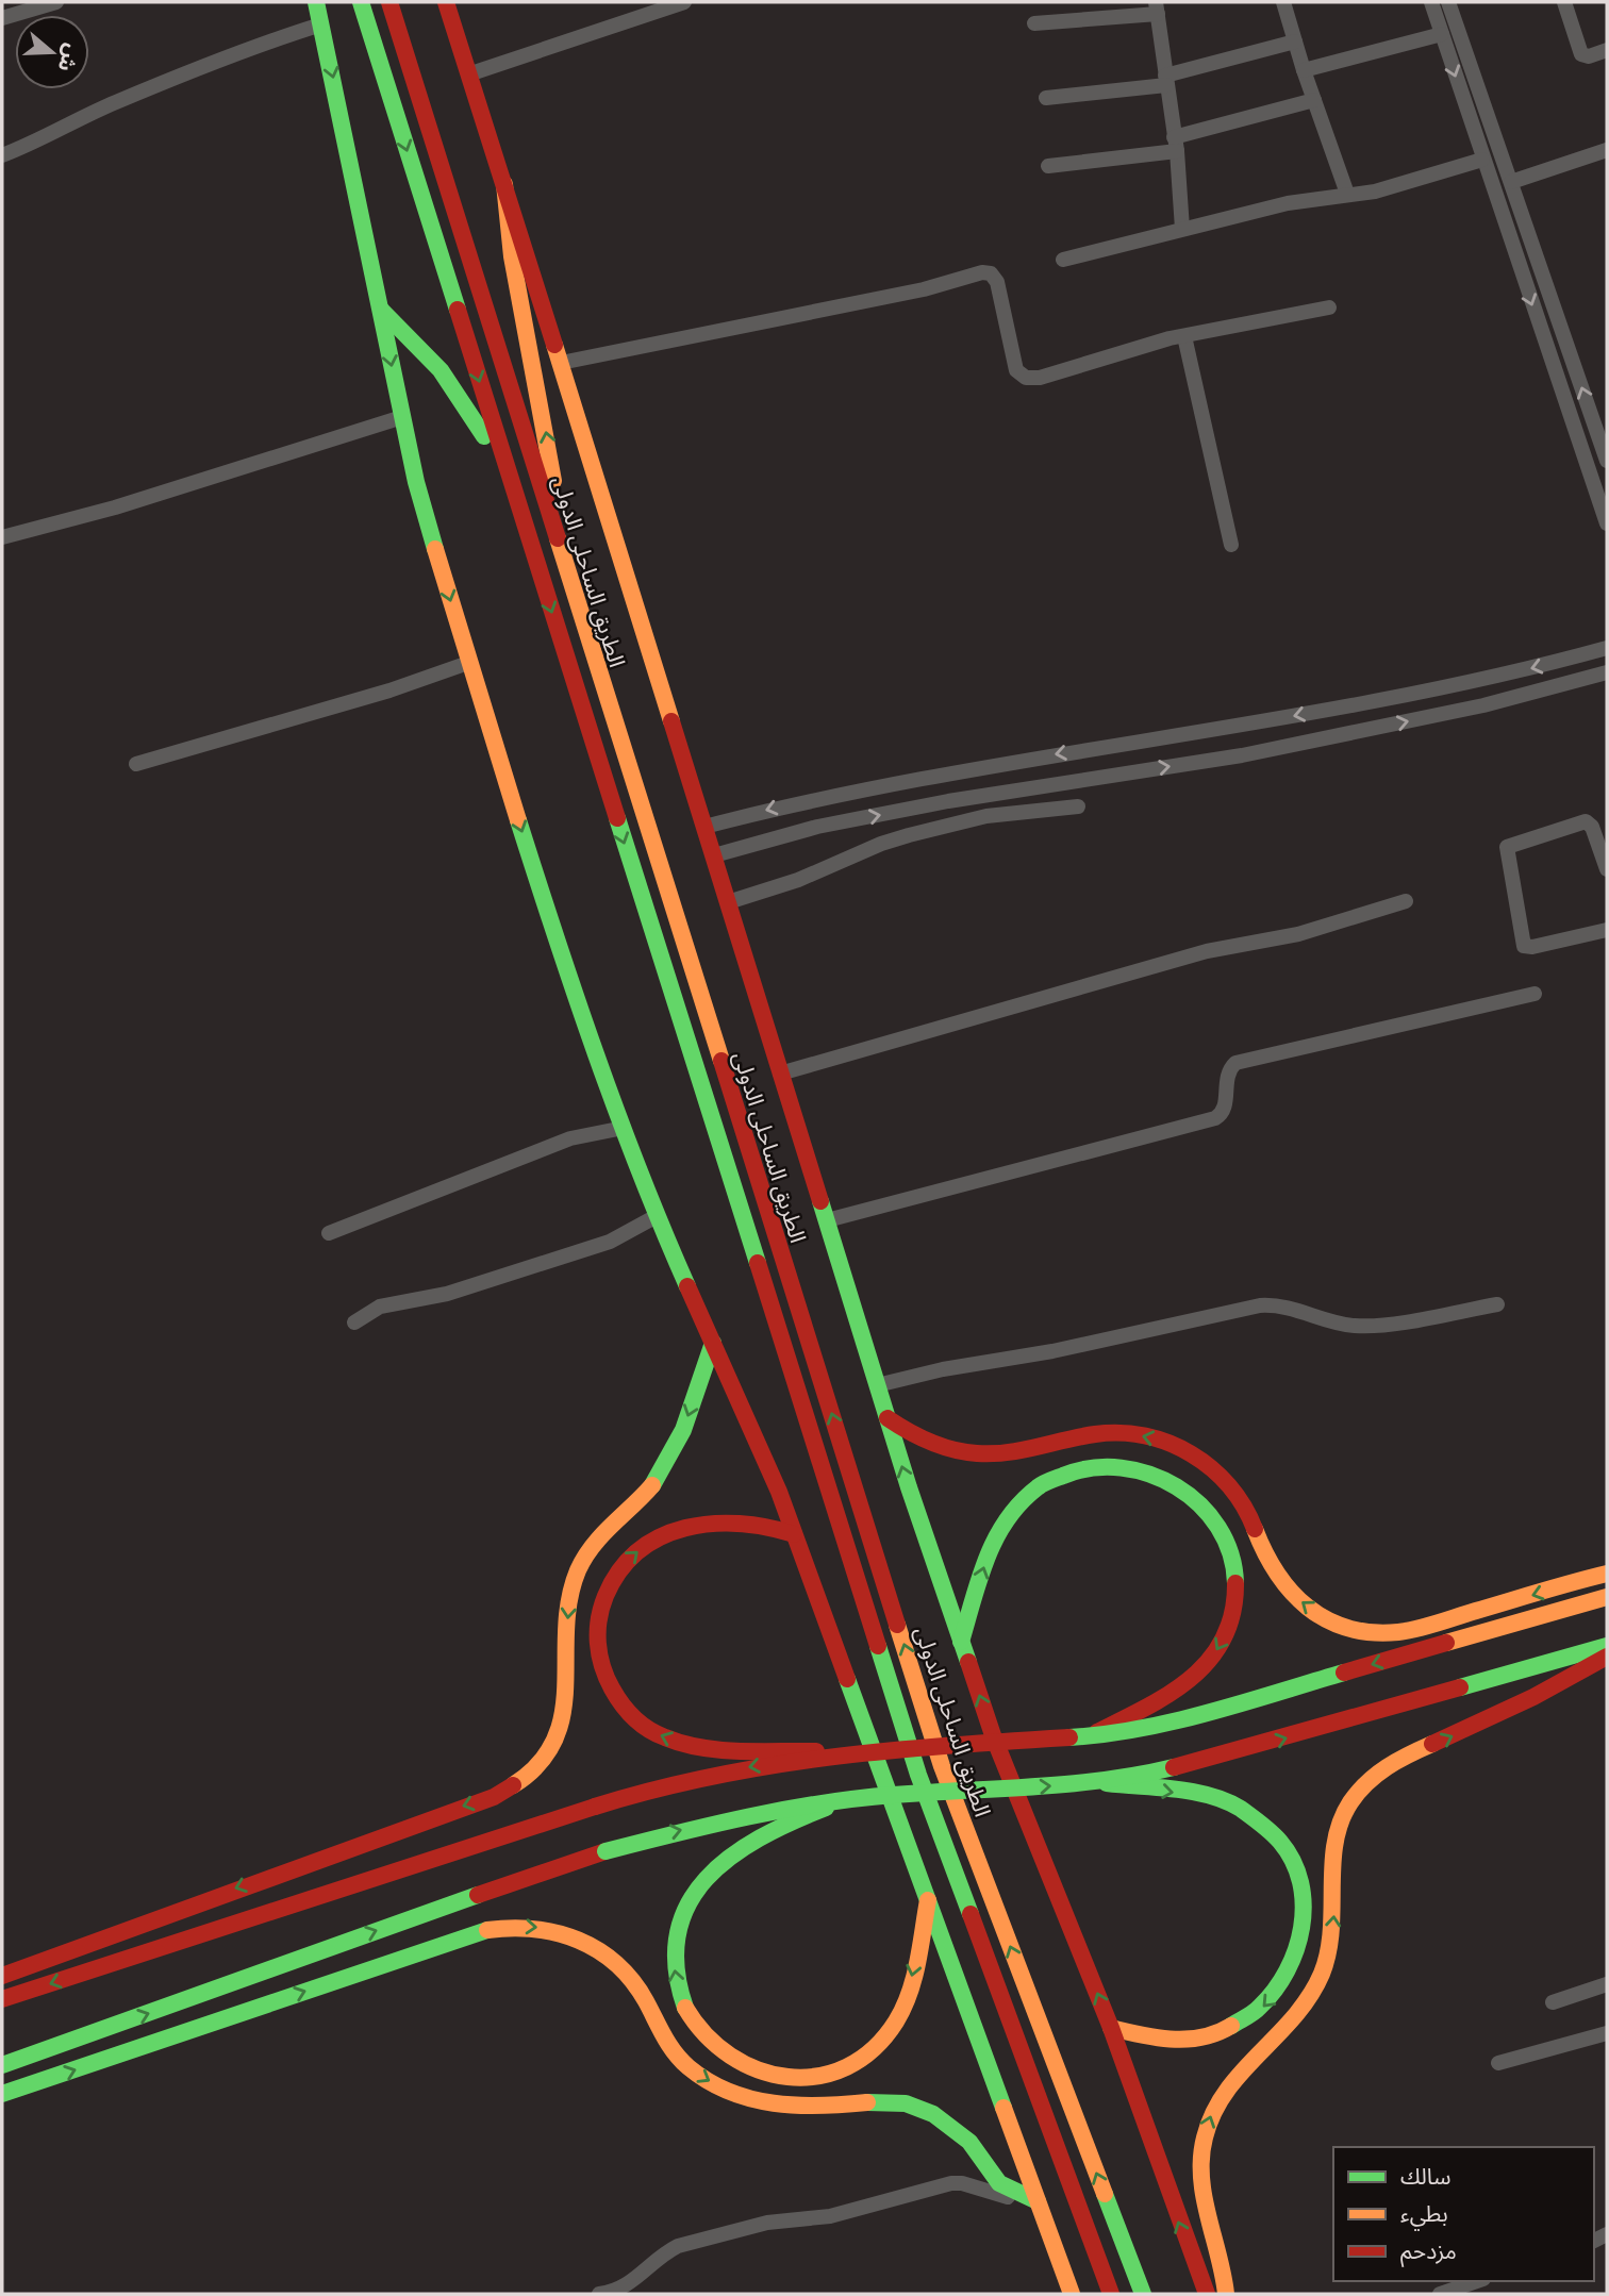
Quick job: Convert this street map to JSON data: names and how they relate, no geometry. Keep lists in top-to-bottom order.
{
  "streets": {
    "main road": ["الطريق الساحلى الدولى"]
  },
  "legend": ["سالك", "بطيء", "مزدحم"],
  "north": "right"
}
